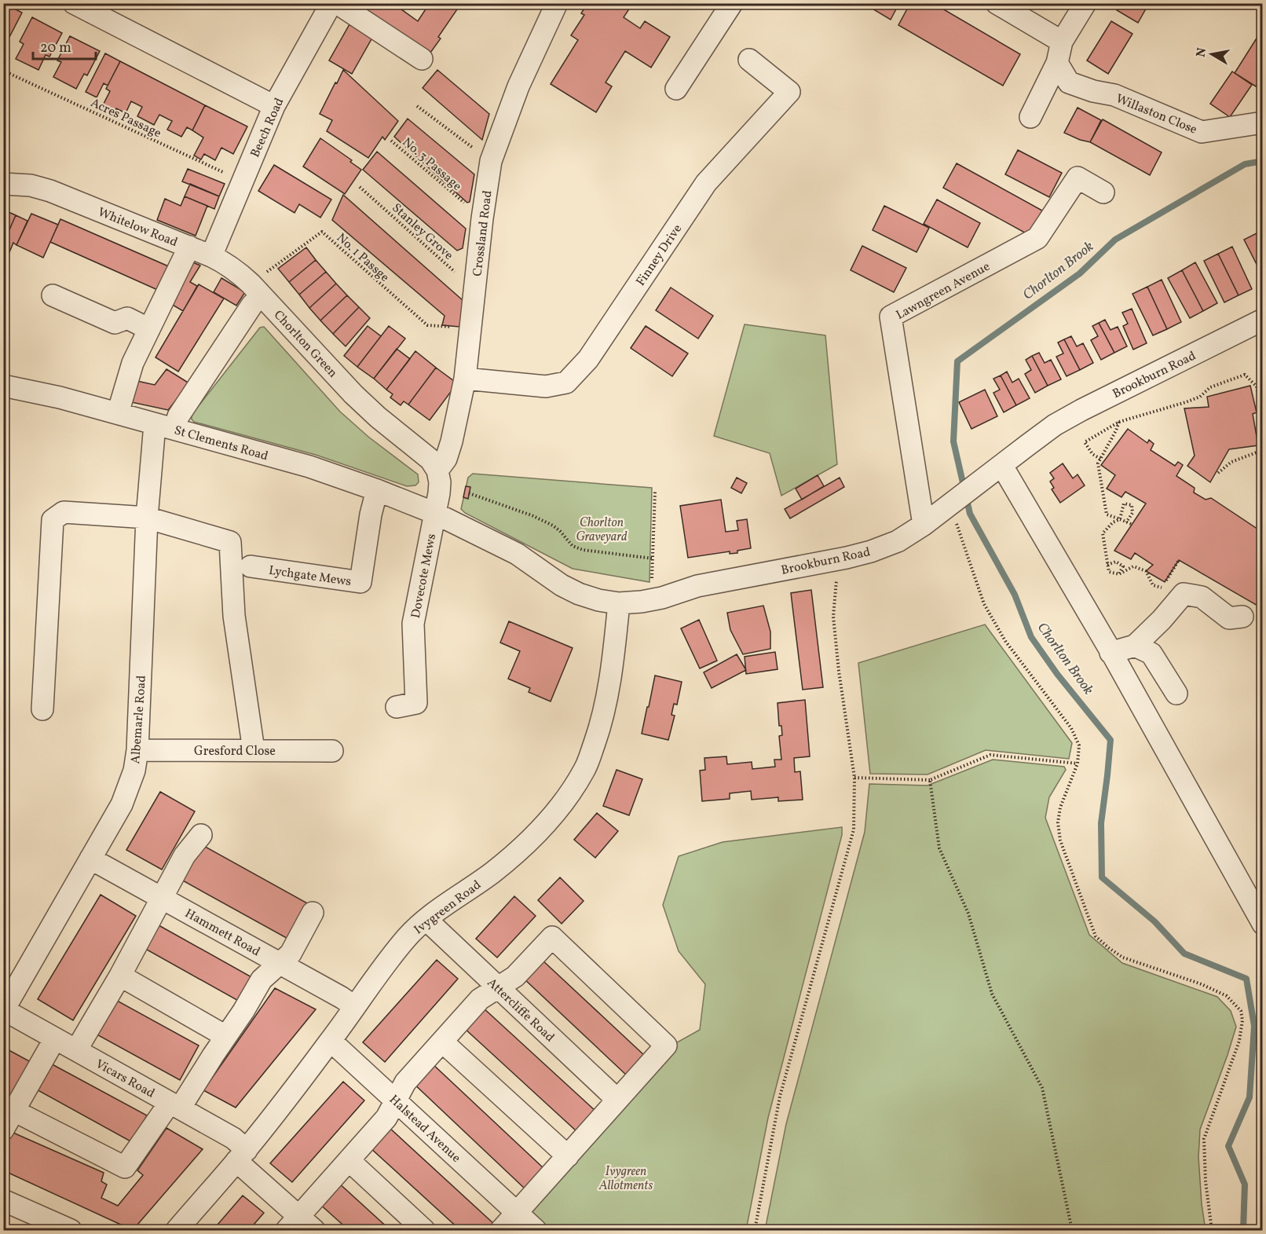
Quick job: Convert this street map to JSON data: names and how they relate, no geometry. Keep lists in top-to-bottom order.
{
  "streets": {
    "street": [
      "Willaston Close",
      "Beech Road",
      "Whitelow Road",
      "Crossland Road",
      "Finney Drive",
      "Lawngreen Avenue",
      "Chorlton Green",
      "Brookburn Road",
      "St Clements Road",
      "Lychgate Mews",
      "Dovecote Mews",
      "Albemarle Road",
      "Gresford Close",
      "Ivygreen Road",
      "Hammett Road",
      "Attercliffe Road",
      "Vicars Road",
      "Halstead Avenue"
    ],
    "path": [
      "Acres Passage",
      "No. 3 Passage",
      "Stanley Grove",
      "No. 1 Passge"
    ]
  },
  "crossings": [
    ["Acres Passage", "Beech Road"],
    ["Beech Road", "Whitelow Road"],
    ["No. 3 Passage", "Crossland Road"],
    ["Whitelow Road", "No. 1 Passge"],
    ["Whitelow Road", "Chorlton Green"],
    ["Stanley Grove", "Crossland Road"],
    ["Crossland Road", "Finney Drive"],
    ["Crossland Road", "No. 1 Passge"],
    ["Crossland Road", "Chorlton Green"],
    ["No. 1 Passge", "Chorlton Green"],
    ["Lawngreen Avenue", "Brookburn Road"],
    ["Brookburn Road", "St Clements Road"],
    ["Brookburn Road", "Dovecote Mews"],
    ["Brookburn Road", "Ivygreen Road"],
    ["St Clements Road", "Lychgate Mews"],
    ["St Clements Road", "Dovecote Mews"],
    ["St Clements Road", "Albemarle Road"],
    ["Albemarle Road", "Gresford Close"],
    ["Albemarle Road", "Hammett Road"],
    ["Albemarle Road", "Vicars Road"],
    ["Ivygreen Road", "Hammett Road"],
    ["Ivygreen Road", "Attercliffe Road"],
    ["Ivygreen Road", "Vicars Road"],
    ["Ivygreen Road", "Halstead Avenue"]
  ],
  "water": ["Chorlton Brook"],
  "parks": ["Chorlton Graveyard", "Ivygreen Allotments"],
  "scale_bar": "20 m",
  "north": "left"
}
